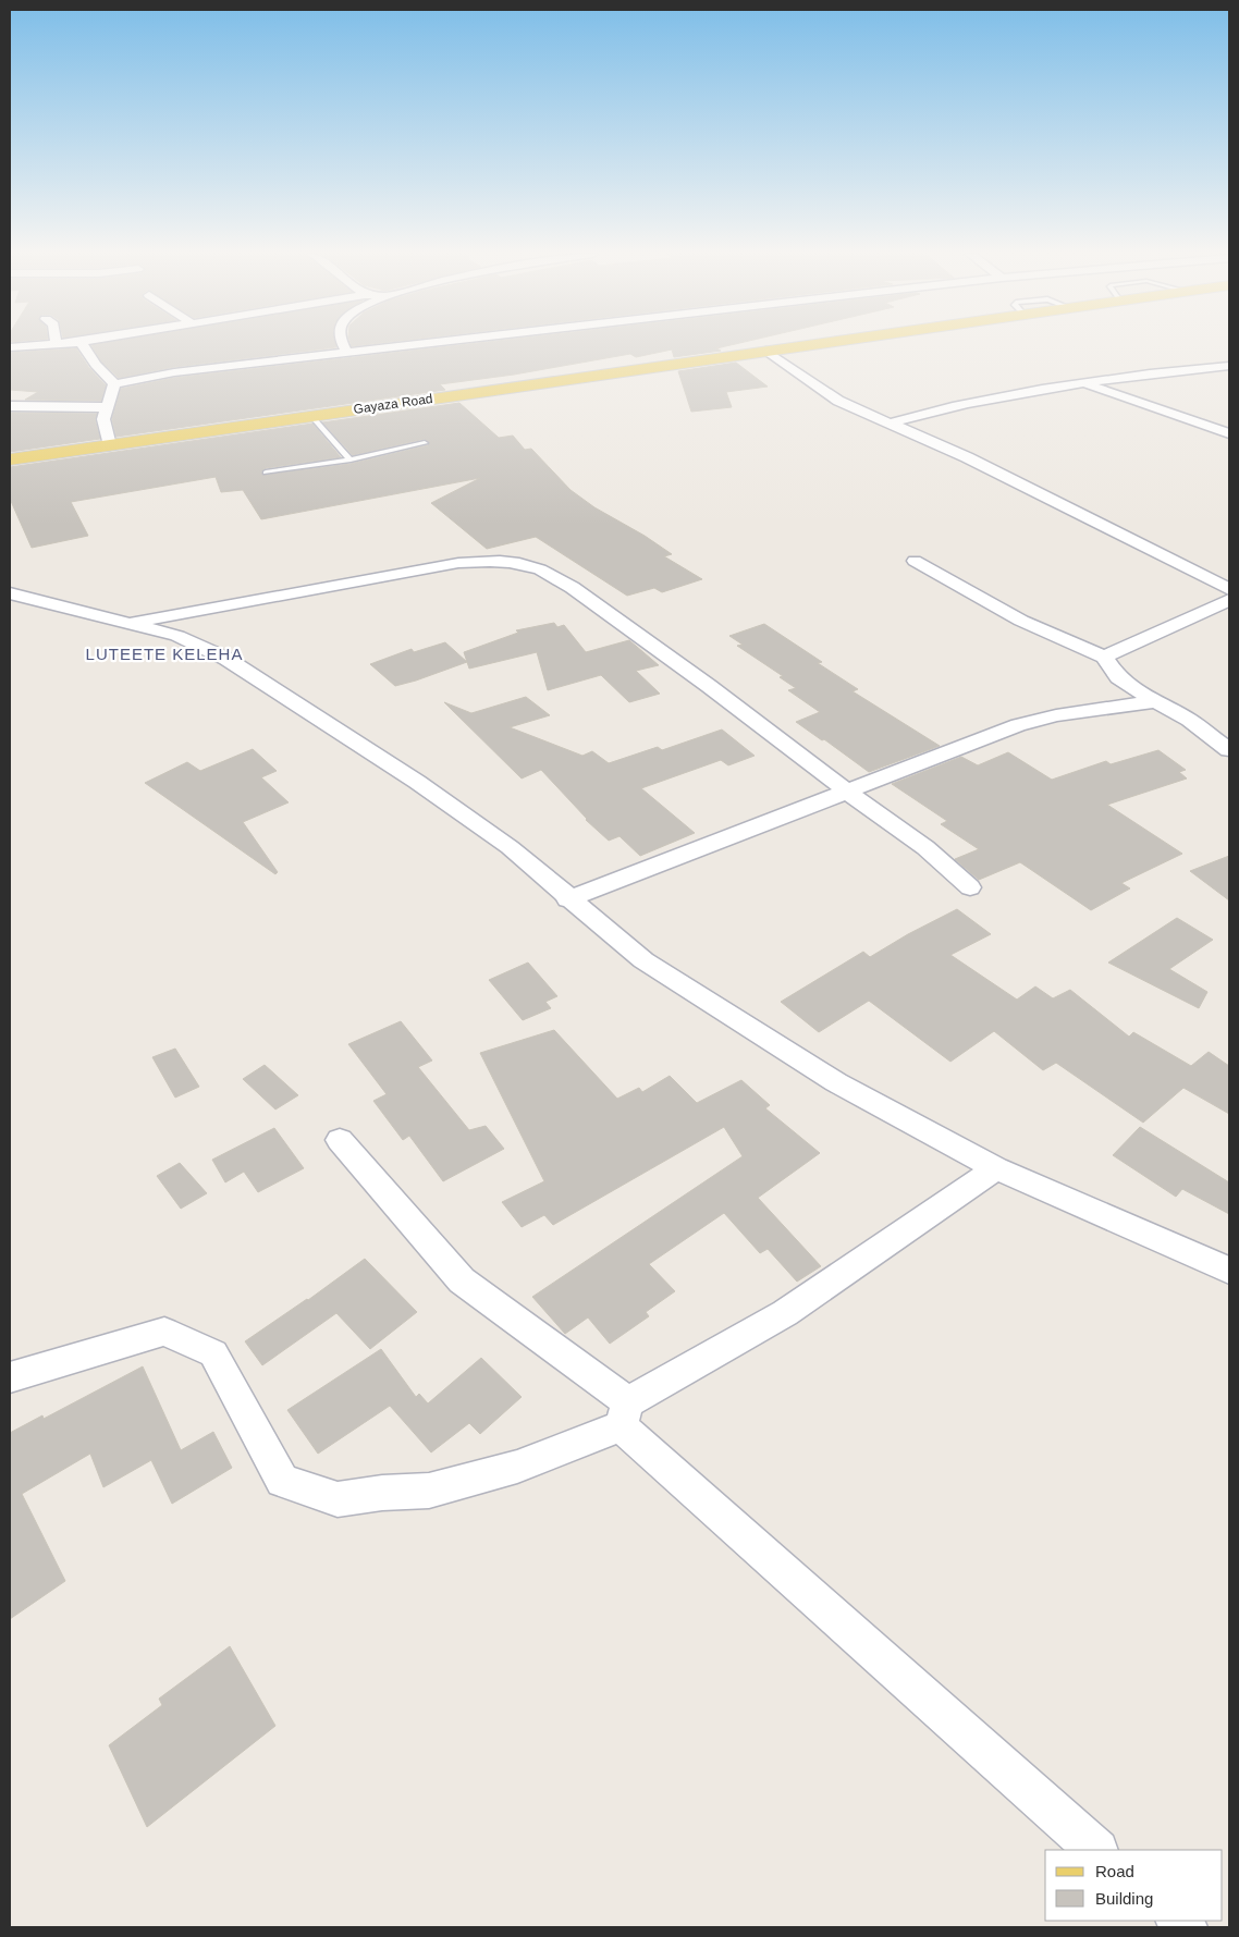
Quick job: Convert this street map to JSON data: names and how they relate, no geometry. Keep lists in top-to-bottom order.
{
  "streets": {
    "main road": ["Gayaza Road"]
  },
  "districts": ["LUTEETE KELEHA"],
  "legend": ["Road", "Building"]
}
